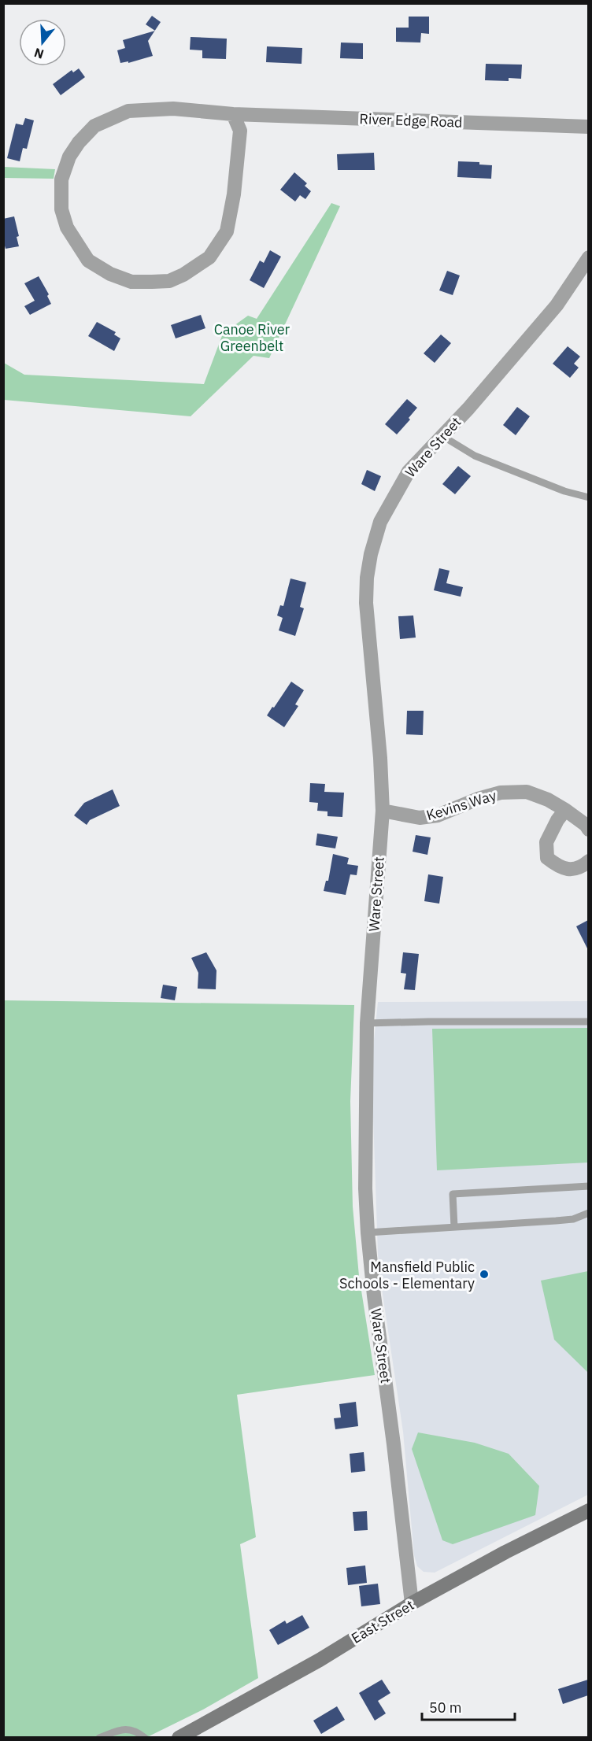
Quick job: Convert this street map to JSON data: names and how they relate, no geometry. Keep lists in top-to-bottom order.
{
  "streets": {
    "main road": ["East Street"],
    "street": ["River Edge Road", "Ware Street", "Kevins Way"]
  },
  "crossings": [
    ["Ware Street", "Kevins Way"],
    ["Ware Street", "East Street"]
  ],
  "parks": ["Canoe River Greenbelt"],
  "places": ["Mansfield Public Schools - Elementary"],
  "scale_bar": "50 m",
  "north": "bottom"
}
